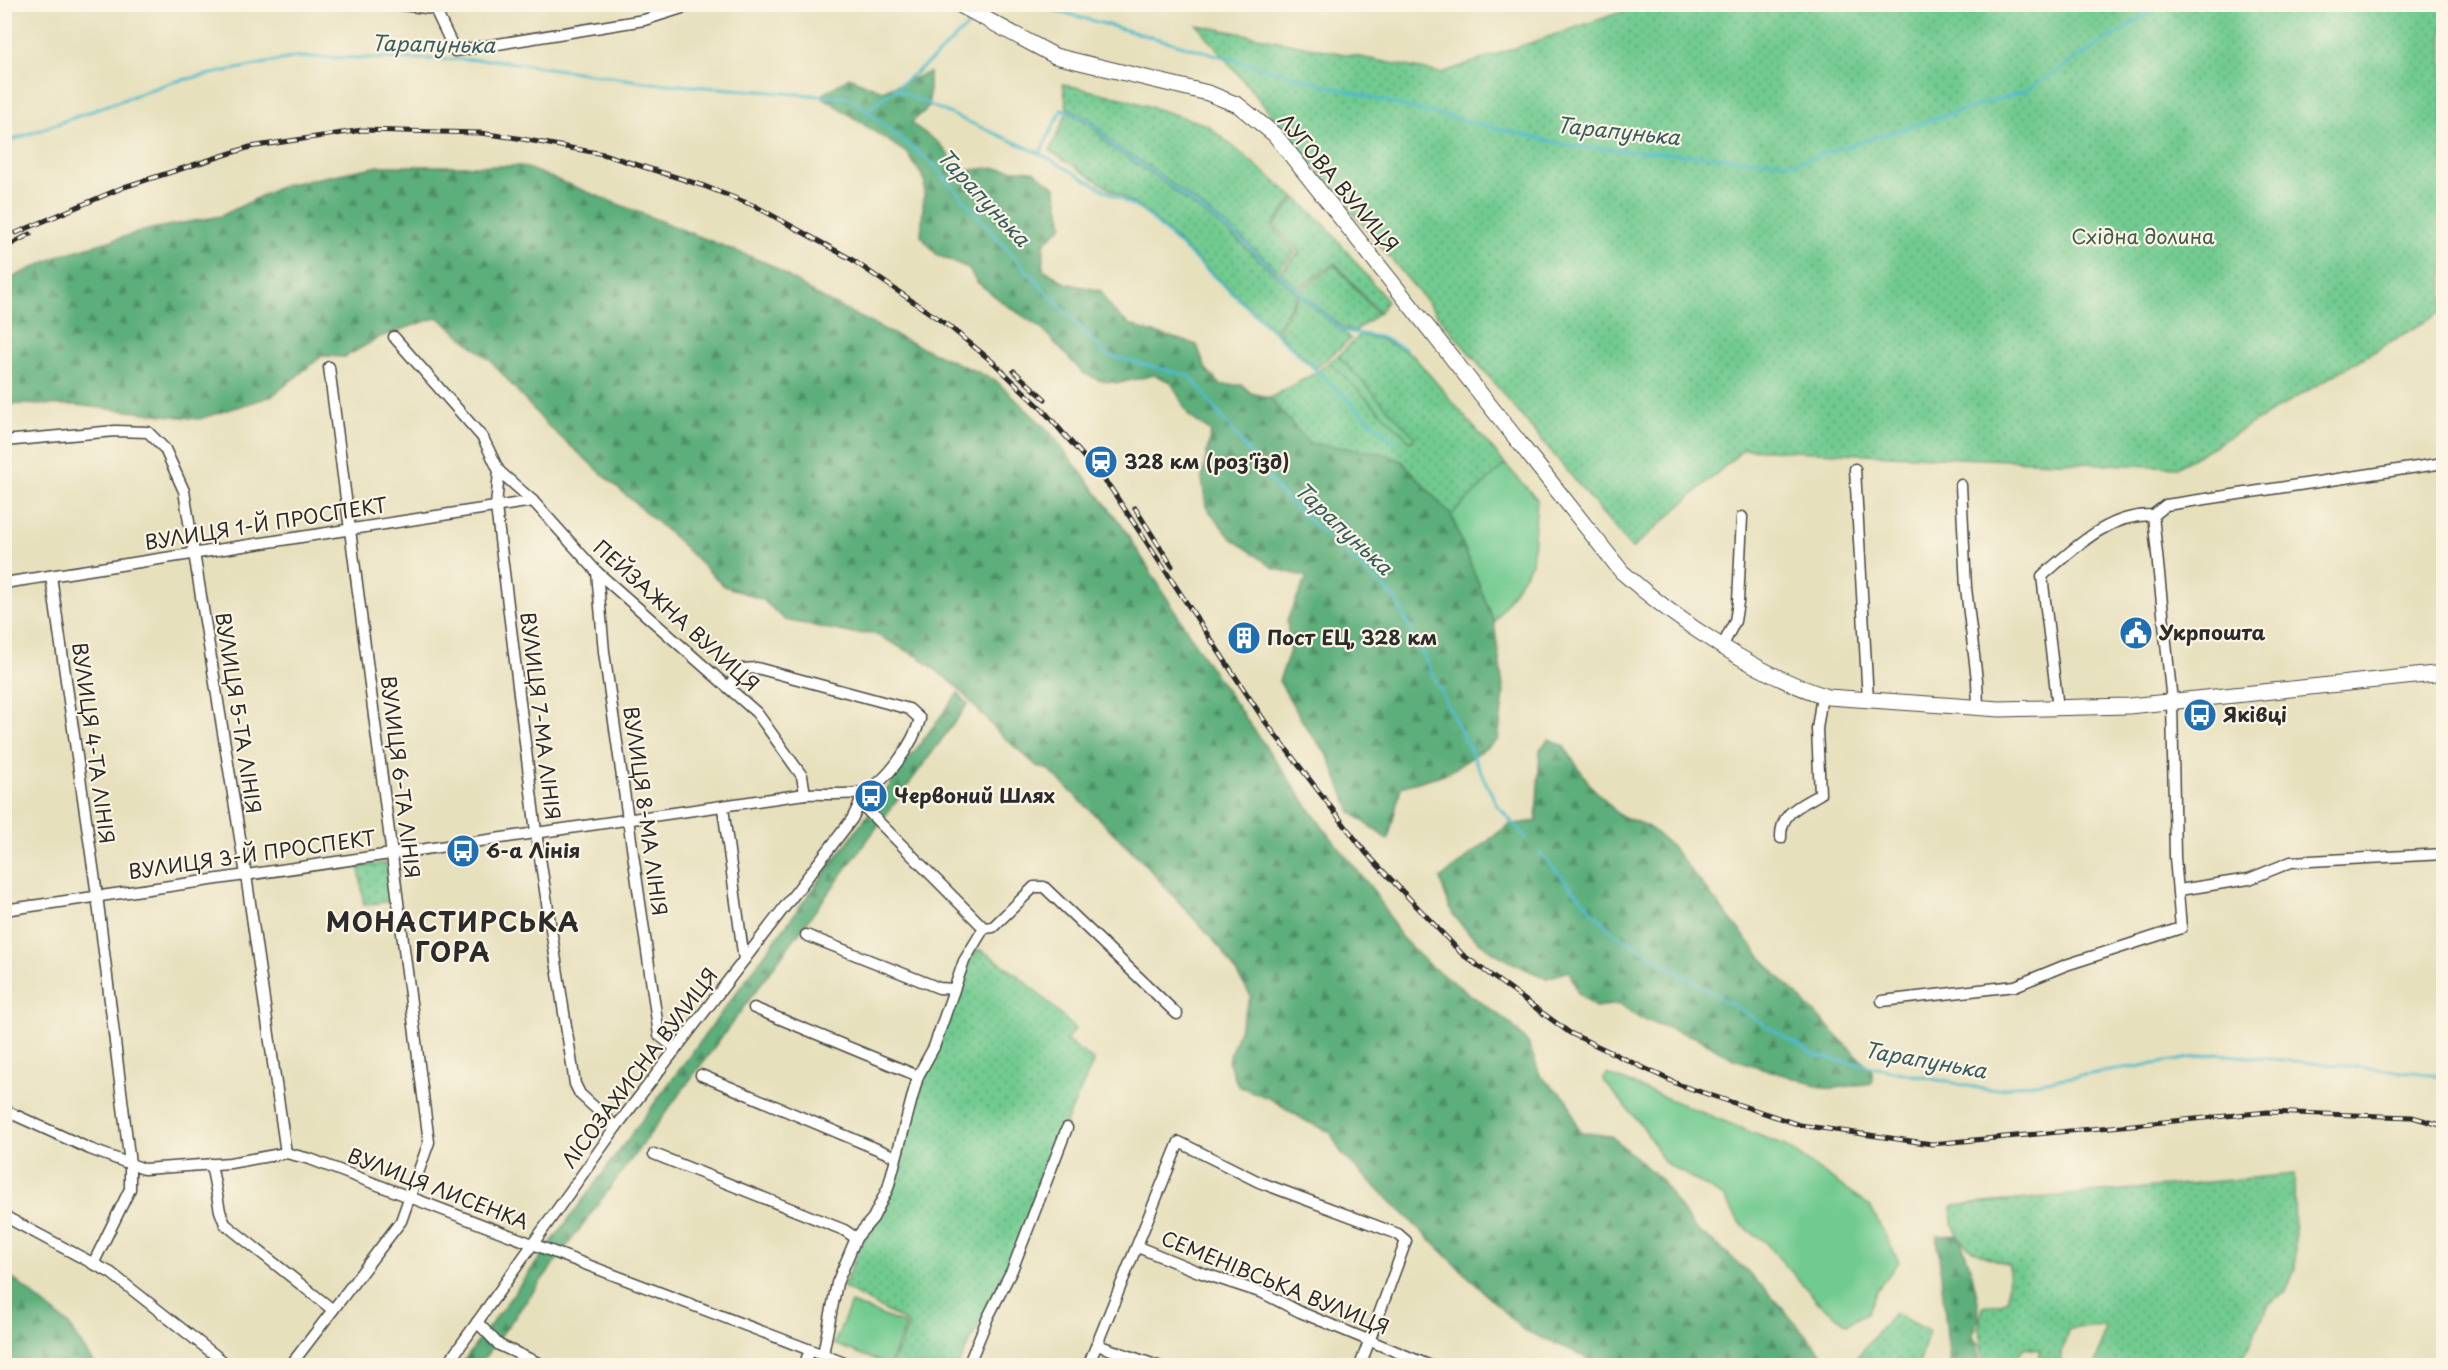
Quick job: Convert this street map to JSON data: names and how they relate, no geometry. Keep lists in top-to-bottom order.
{
  "streets": {
    "street": [
      "ЛУГОВА ВУЛИЦЯ",
      "ВУЛИЦЯ 1-Й ПРОСПЕКТ",
      "ПЕЙЗАЖНА ВУЛИЦЯ",
      "ВУЛИЦЯ 5-ТА ЛІНІЯ",
      "ВУЛИЦЯ 7-МА ЛІНІЯ",
      "ВУЛИЦЯ 4-ТА ЛІНІЯ",
      "ВУЛИЦЯ 6-ТА ЛІНІЯ",
      "ВУЛИЦЯ 8-МА ЛІНІЯ",
      "ВУЛИЦЯ 3-Й ПРОСПЕКТ",
      "ЛІСОЗАХИСНА ВУЛИЦЯ",
      "ВУЛИЦЯ ЛИСЕНКА",
      "СЕМЕНІВСЬКА ВУЛИЦЯ"
    ]
  },
  "crossings": [
    ["ВУЛИЦЯ 1-Й ПРОСПЕКТ", "ПЕЙЗАЖНА ВУЛИЦЯ"],
    ["ВУЛИЦЯ 1-Й ПРОСПЕКТ", "ВУЛИЦЯ 5-ТА ЛІНІЯ"],
    ["ВУЛИЦЯ 1-Й ПРОСПЕКТ", "ВУЛИЦЯ 7-МА ЛІНІЯ"],
    ["ВУЛИЦЯ 1-Й ПРОСПЕКТ", "ВУЛИЦЯ 4-ТА ЛІНІЯ"],
    ["ВУЛИЦЯ 1-Й ПРОСПЕКТ", "ВУЛИЦЯ 6-ТА ЛІНІЯ"],
    ["ПЕЙЗАЖНА ВУЛИЦЯ", "ВУЛИЦЯ 7-МА ЛІНІЯ"],
    ["ПЕЙЗАЖНА ВУЛИЦЯ", "ВУЛИЦЯ 8-МА ЛІНІЯ"],
    ["ПЕЙЗАЖНА ВУЛИЦЯ", "ВУЛИЦЯ 3-Й ПРОСПЕКТ"],
    ["ВУЛИЦЯ 5-ТА ЛІНІЯ", "ВУЛИЦЯ 3-Й ПРОСПЕКТ"],
    ["ВУЛИЦЯ 5-ТА ЛІНІЯ", "ВУЛИЦЯ ЛИСЕНКА"],
    ["ВУЛИЦЯ 7-МА ЛІНІЯ", "ВУЛИЦЯ 3-Й ПРОСПЕКТ"],
    ["ВУЛИЦЯ 7-МА ЛІНІЯ", "ЛІСОЗАХИСНА ВУЛИЦЯ"],
    ["ВУЛИЦЯ 4-ТА ЛІНІЯ", "ВУЛИЦЯ 3-Й ПРОСПЕКТ"],
    ["ВУЛИЦЯ 4-ТА ЛІНІЯ", "ВУЛИЦЯ ЛИСЕНКА"],
    ["ВУЛИЦЯ 6-ТА ЛІНІЯ", "ВУЛИЦЯ 3-Й ПРОСПЕКТ"],
    ["ВУЛИЦЯ 6-ТА ЛІНІЯ", "ВУЛИЦЯ ЛИСЕНКА"],
    ["ВУЛИЦЯ 8-МА ЛІНІЯ", "ВУЛИЦЯ 3-Й ПРОСПЕКТ"],
    ["ВУЛИЦЯ 8-МА ЛІНІЯ", "ЛІСОЗАХИСНА ВУЛИЦЯ"],
    ["ВУЛИЦЯ 3-Й ПРОСПЕКТ", "ЛІСОЗАХИСНА ВУЛИЦЯ"],
    ["ЛІСОЗАХИСНА ВУЛИЦЯ", "ВУЛИЦЯ ЛИСЕНКА"]
  ],
  "districts": ["МОНАСТИРСЬКА ГОРА"],
  "water": ["Тарапунька"],
  "parks": ["Східна долина"],
  "places": {
    "station": ["328 км (роз'їзд)"],
    "public building": ["Укрпошта"],
    "building": ["Пост ЕЦ, 328 км"],
    "bus stop": ["Яківці", "Червоний Шлях", "6-а Лінія"]
  }
}
